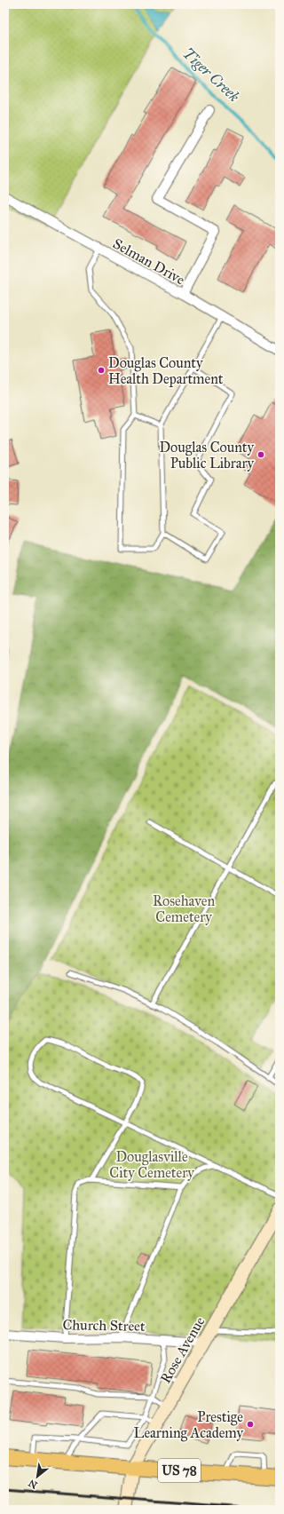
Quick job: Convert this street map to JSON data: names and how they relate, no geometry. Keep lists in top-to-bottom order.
{
  "streets": {
    "main road": ["US 78"],
    "street": ["Selman Drive", "Church Street", "Rose Avenue"]
  },
  "crossings": [
    ["Church Street", "Rose Avenue"],
    ["Rose Avenue", "US 78"]
  ],
  "water": ["Tiger Creek"],
  "parks": ["Rosehaven Cemetery", "Douglasville City Cemetery"],
  "places": ["Douglas County Health Department", "Douglas County Public Library", "Prestige Learning Academy"],
  "north": "bottom left"
}
